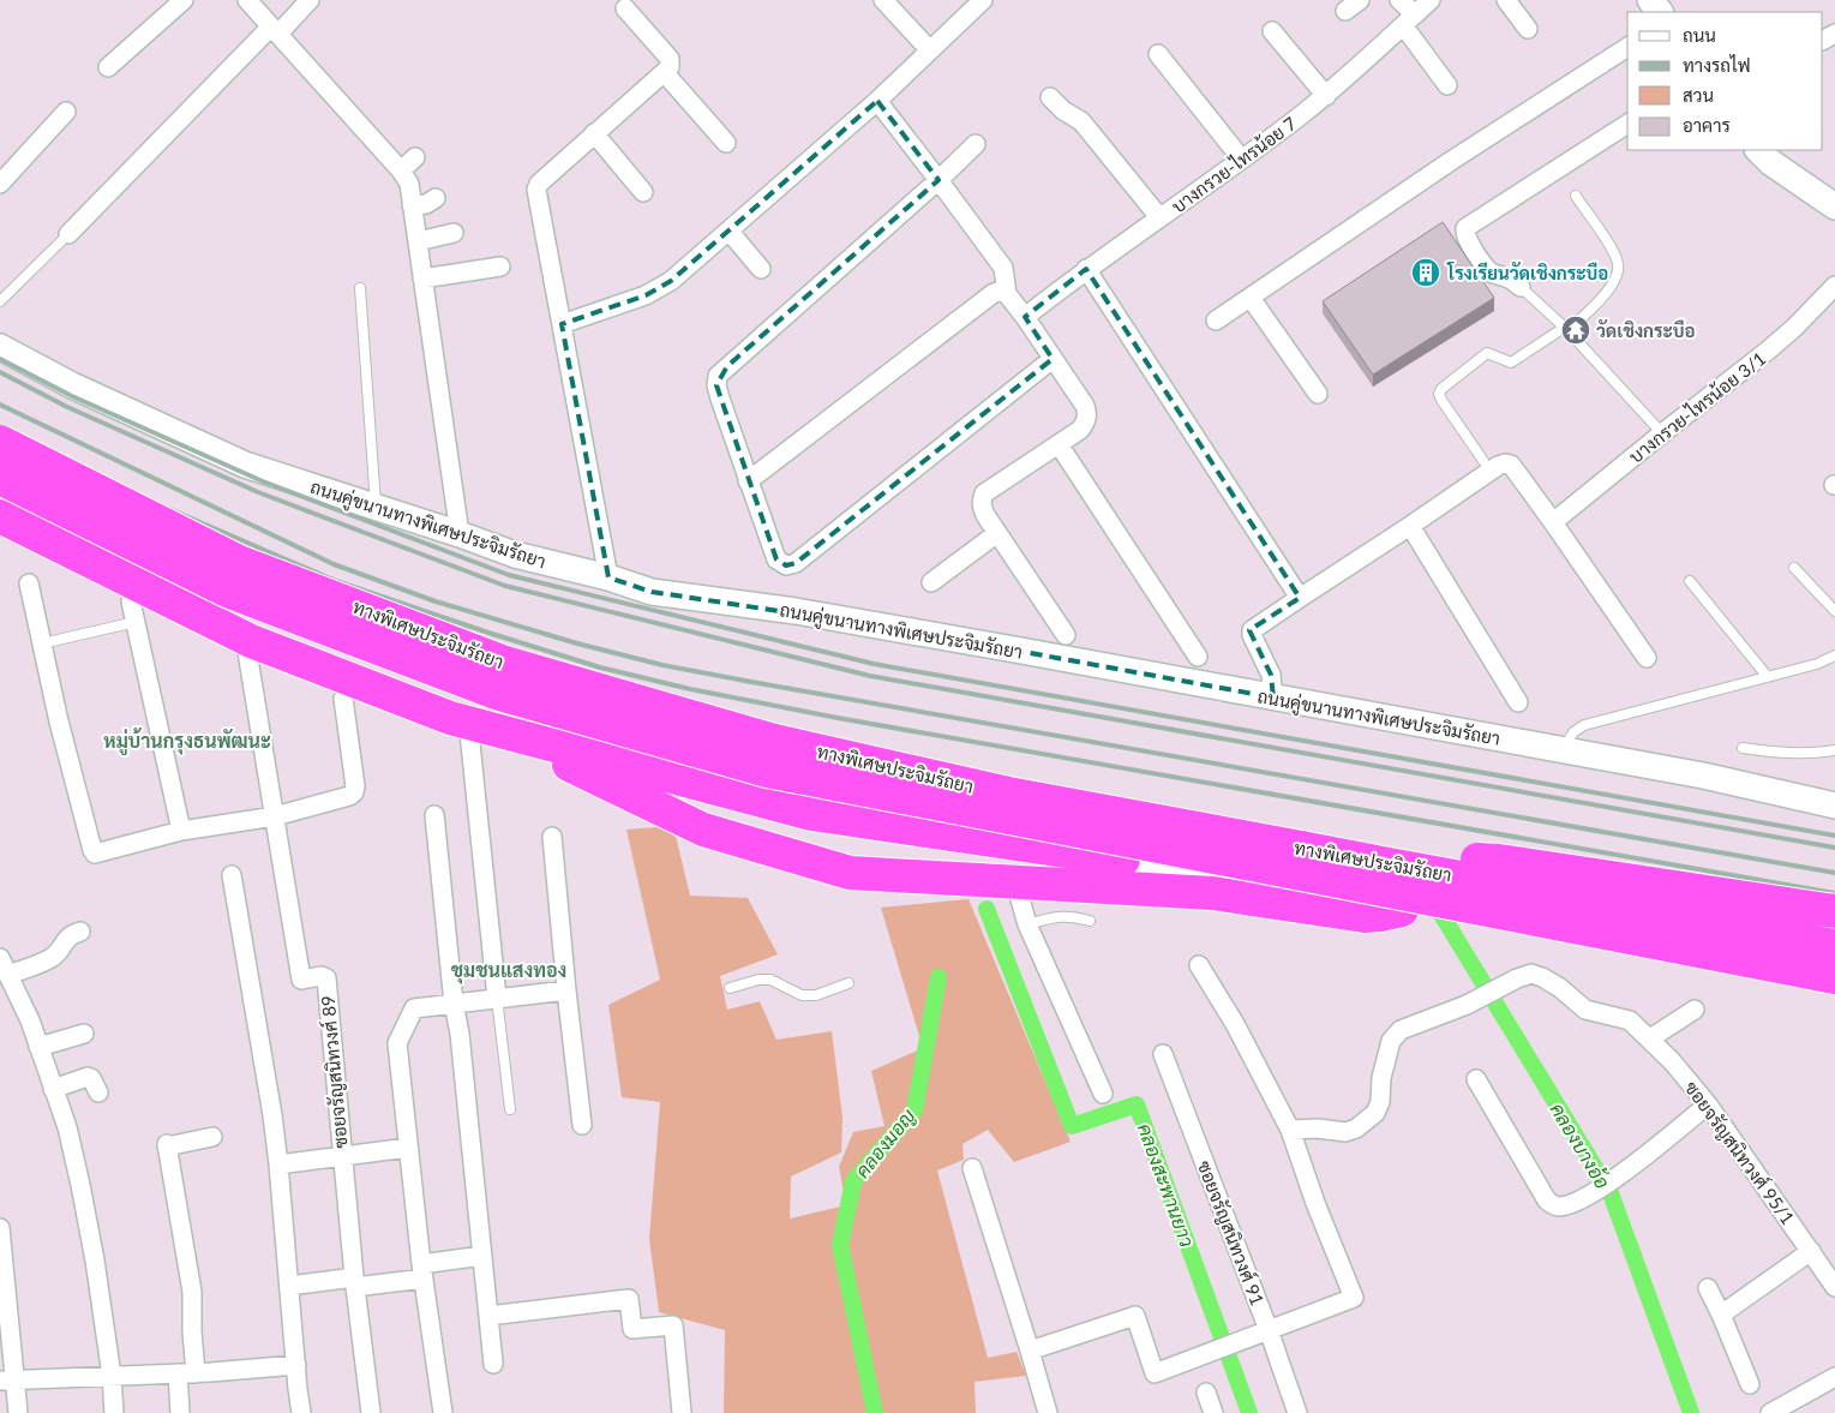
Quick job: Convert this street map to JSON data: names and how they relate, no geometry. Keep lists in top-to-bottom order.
{
  "streets": {
    "highway": ["ทางพิเศษประจิมรัถยา"],
    "main road": ["ถนนคู่ขนานทางพิเศษประจิมรัถยา"],
    "street": [
      "บางกรวย-ไทรน้อย 7",
      "บางกรวย-ไทรน้อย 3/1",
      "ซอยจรัญสนิทวงศ์ 89",
      "ซอยจรัญสนิทวงศ์ 95/1",
      "ซอยจรัญสนิทวงศ์ 91"
    ]
  },
  "districts": ["หมู่บ้านกรุงธนพัฒนะ", "ชุมชนแสงทอง"],
  "water": ["คลองมอญ", "คลองบางอ้อ", "คลองสะพานยาว"],
  "places": {
    "building": ["โรงเรียนวัดเชิงกระบือ"],
    "temple": ["วัดเชิงกระบือ"]
  },
  "legend": [
    "ถนน",
    "ทางรถไฟ",
    "สวน",
    "อาคาร"
  ]
}
